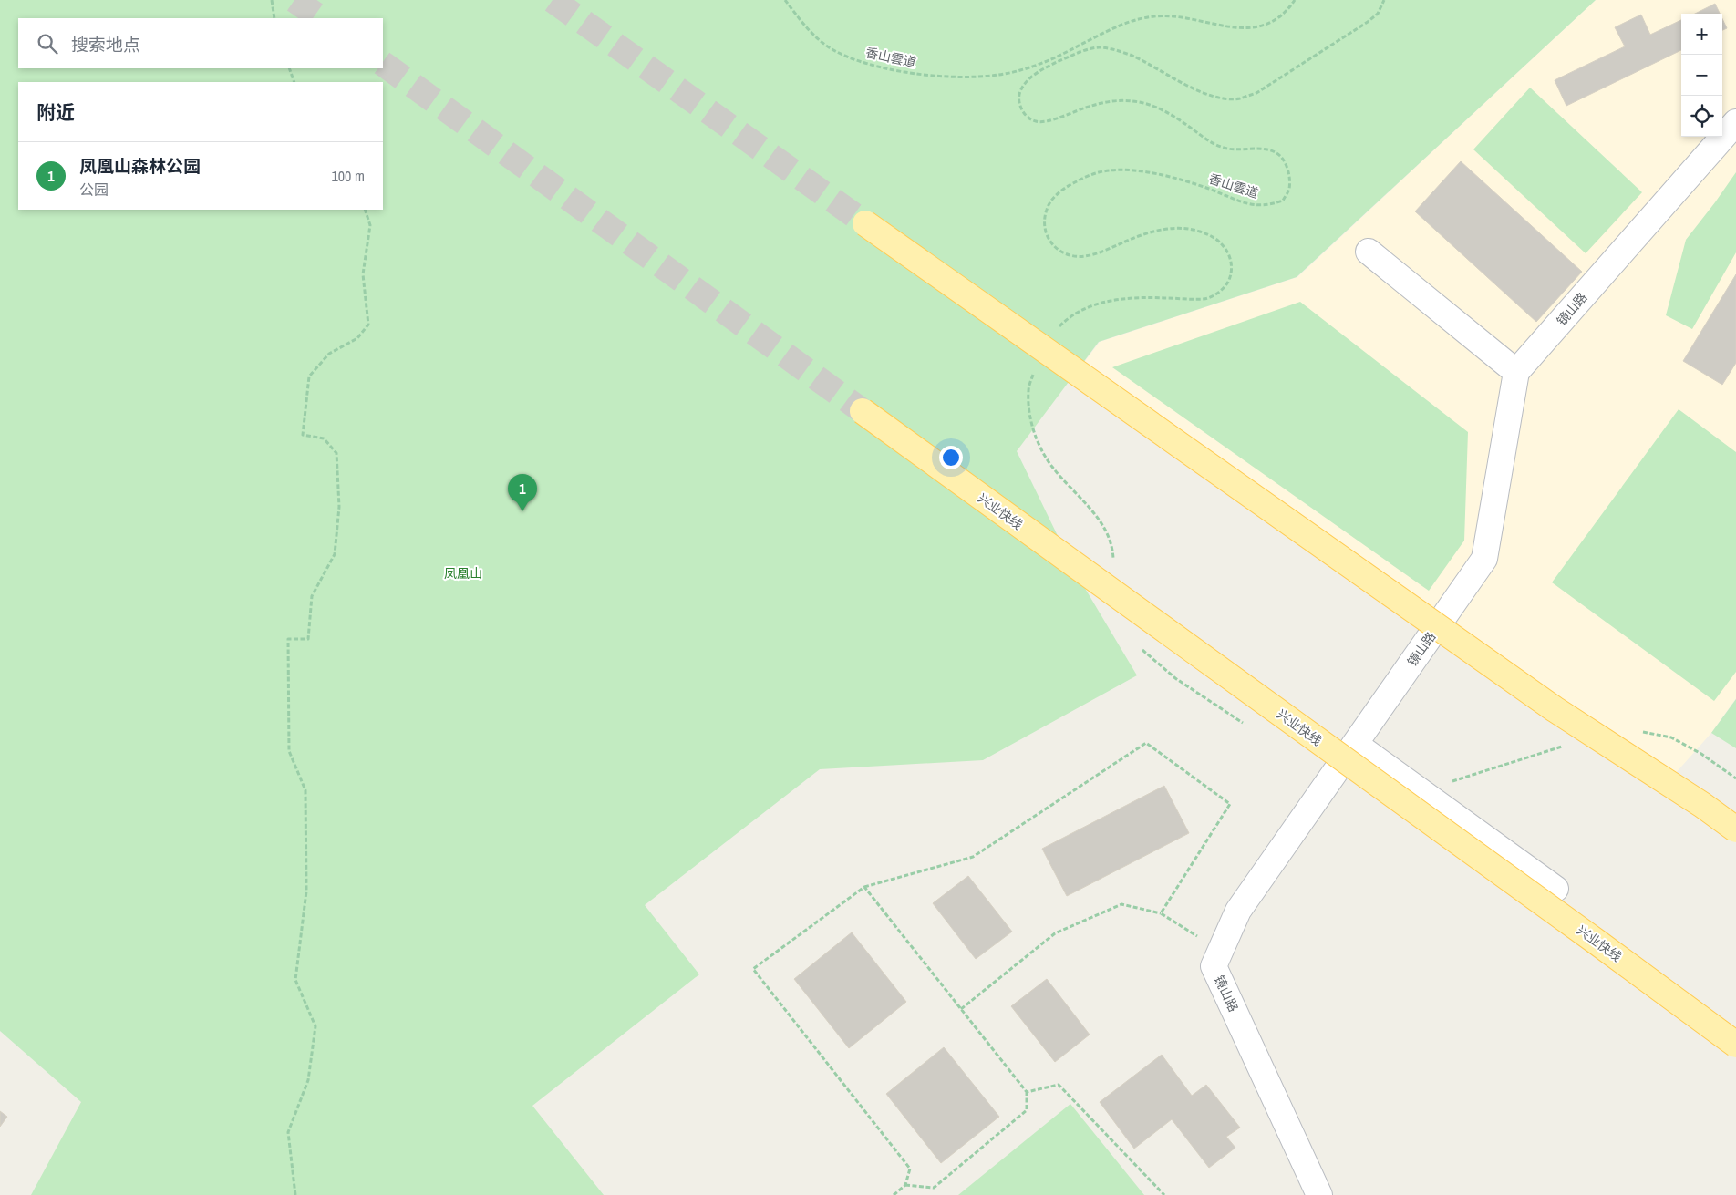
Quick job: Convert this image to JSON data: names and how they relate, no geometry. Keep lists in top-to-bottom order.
{
  "streets": {
    "main road": ["兴业快线"],
    "street": ["镜山路"],
    "path": ["香山雲道"]
  },
  "parks": ["凤凰山"],
  "page": {
    "map_buttons": ["+", "−"],
    "search": "搜索地点",
    "heading": "附近",
    "list": [
      {
        "mark": "1",
        "name": "凤凰山森林公园",
        "note": "公园",
        "value": "100 m"
      }
    ],
    "pins": "1"
  }
}
